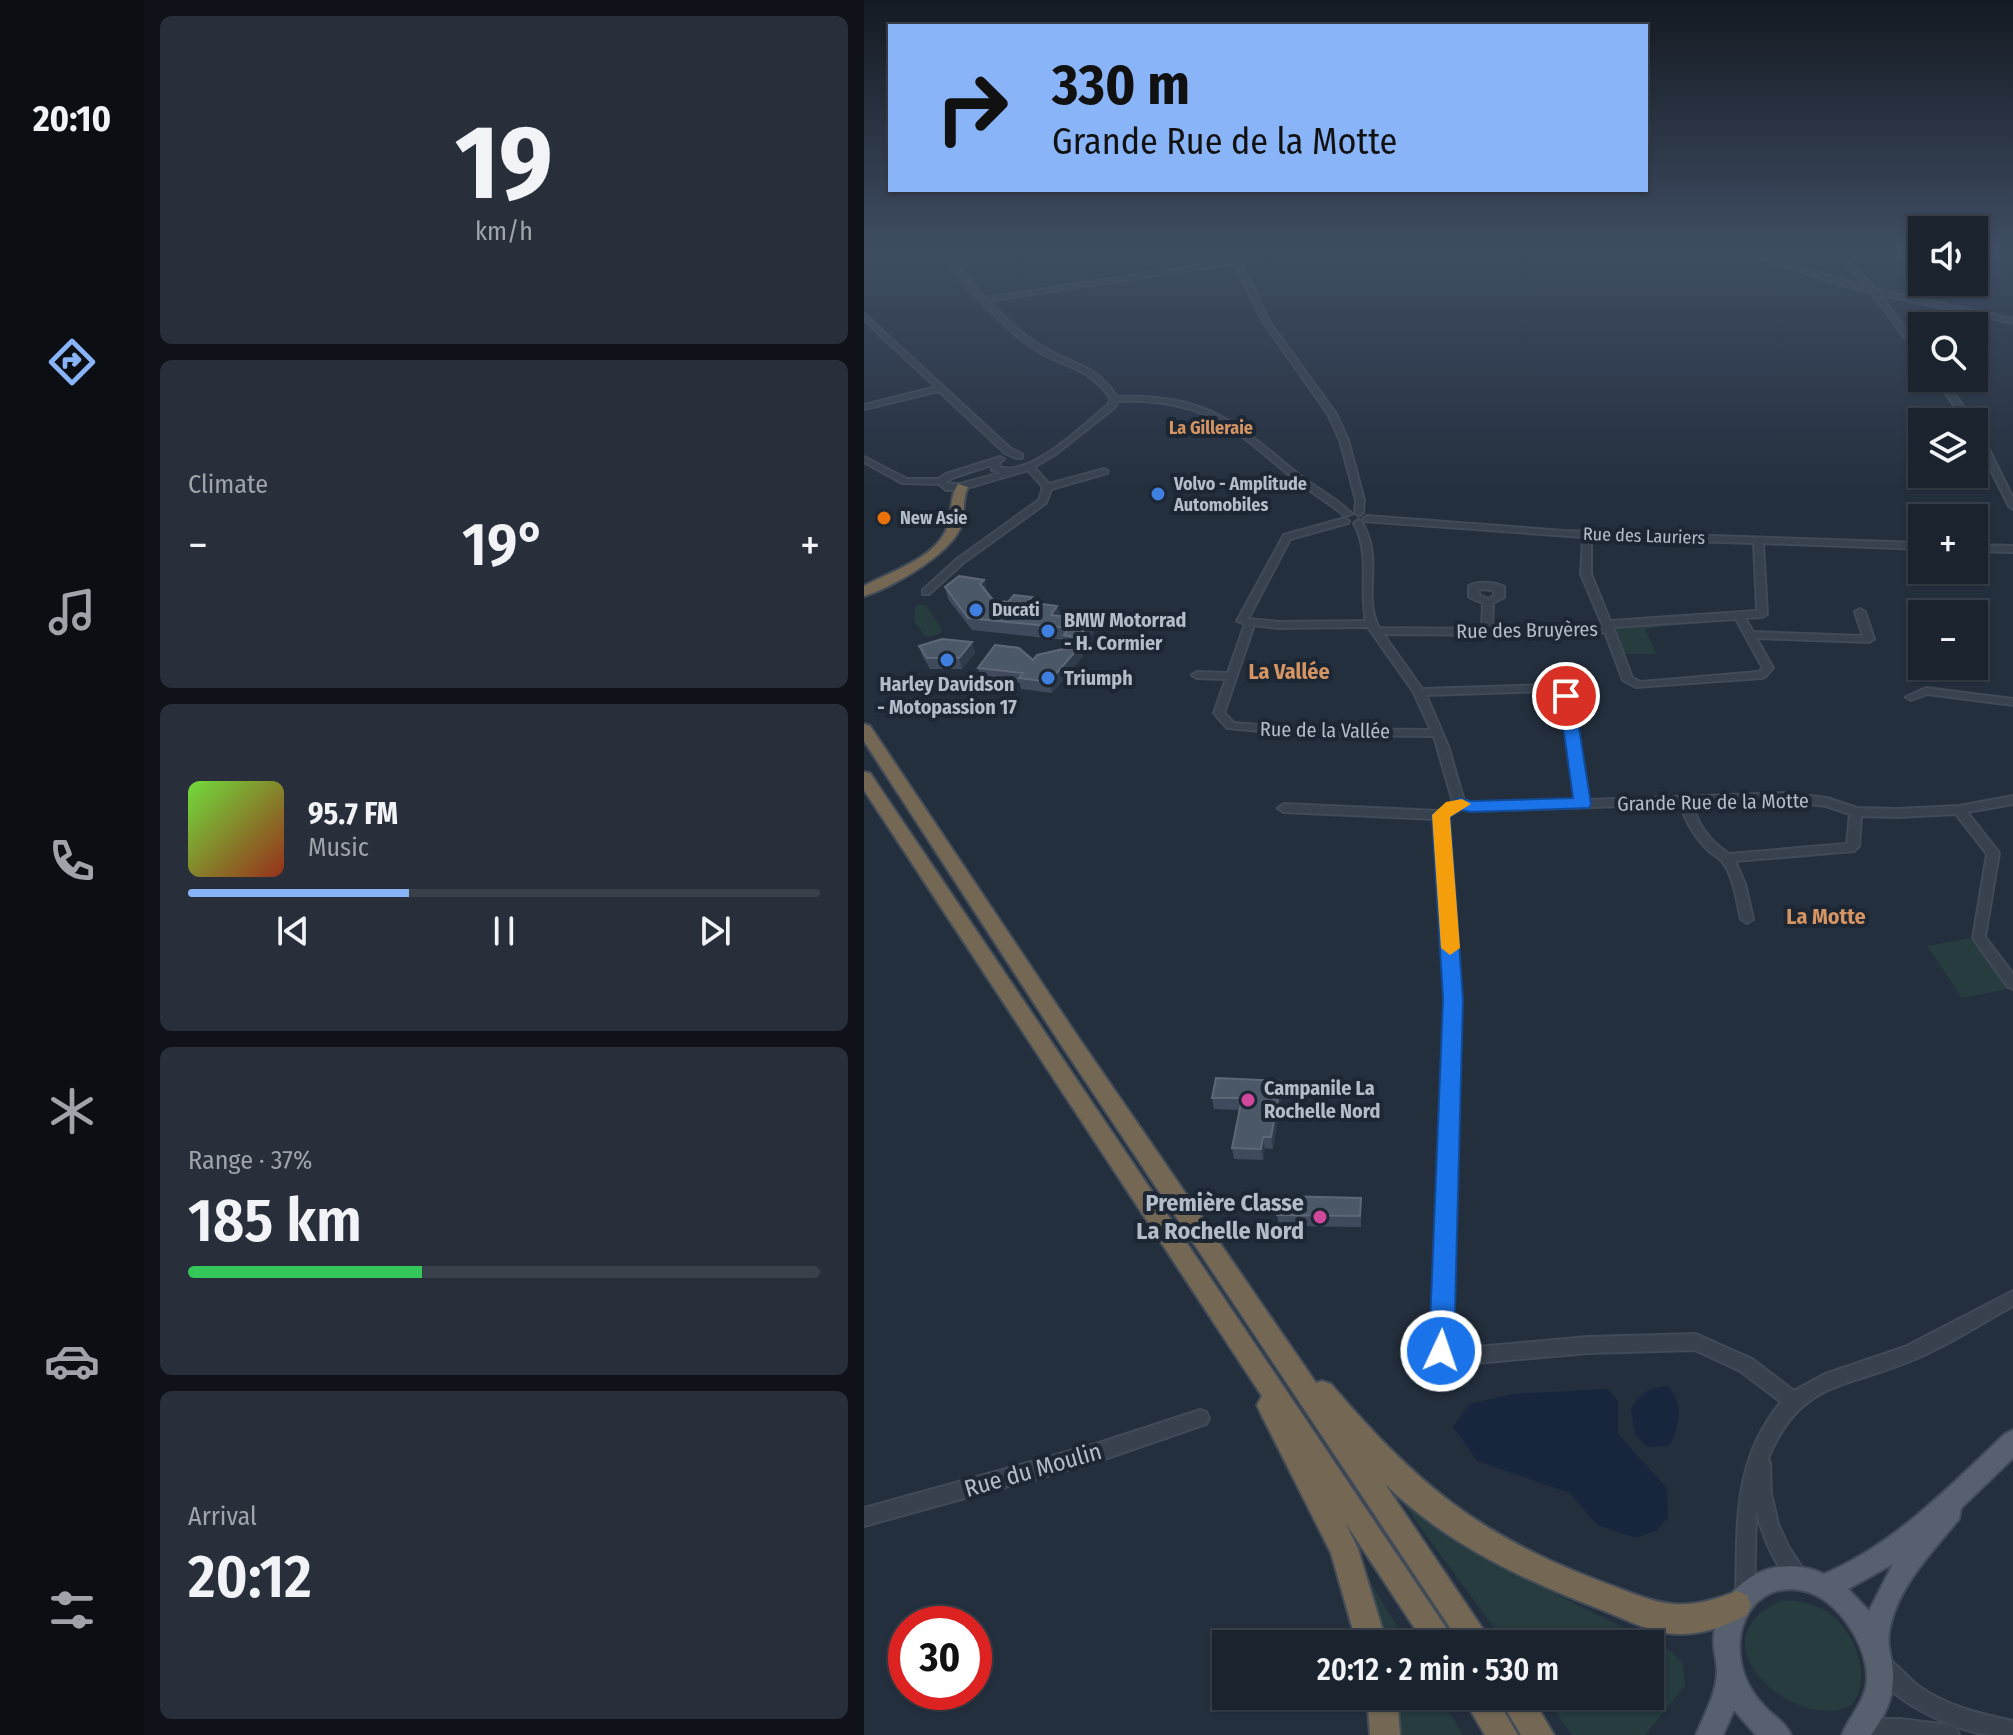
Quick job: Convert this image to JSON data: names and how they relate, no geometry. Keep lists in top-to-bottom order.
{
  "streets": {
    "street": [
      "Rue des Lauriers",
      "Rue des Bruyères",
      "Rue de la Vallée",
      "Grande Rue de la Motte",
      "Rue du Moulin"
    ]
  },
  "crossings": [
    ["Rue des Lauriers", "Rue de la Vallée"],
    ["Rue des Bruyères", "Rue de la Vallée"]
  ],
  "districts": ["La Gilleraie", "La Vallée", "La Motte"],
  "places": [
    "Volvo - Amplitude Automobiles",
    "New Asie",
    "Ducati",
    "BMW Motorrad - H. Cormier",
    "Harley Davidson - Motopassion 17",
    "Triumph",
    "Campanile La Rochelle Nord",
    "Première Classe La Rochelle Nord"
  ],
  "page": {
    "tabs": "20:10",
    "tile": [
      ["19", "km/h"],
      "Climate",
      ["Range · 37%", "185 km"],
      ["Arrival", "20:12"]
    ],
    "turn": ["330 m", "Grande Rue de la Motte"],
    "map_buttons": ["+", "−"],
    "heat": ["−", "19°", "+"],
    "song": ["95.7 FM", "Music"],
    "limit": "30",
    "trip": "20:12 · 2 min · 530 m"
  }
}
